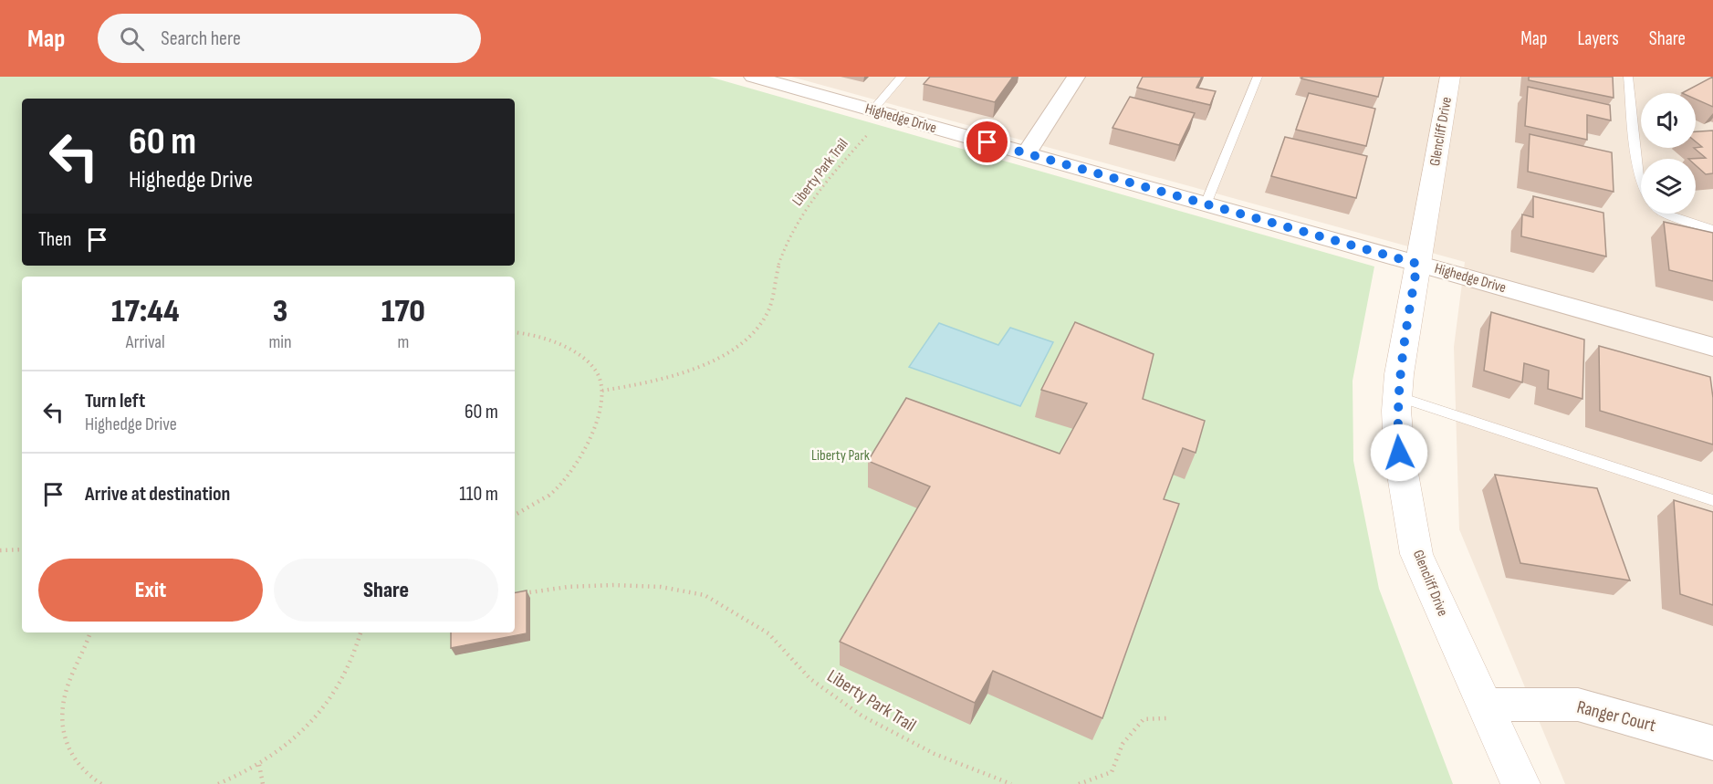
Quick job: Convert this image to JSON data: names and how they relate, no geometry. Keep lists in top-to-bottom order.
{
  "streets": {
    "street": ["Highedge Drive", "Glencliff Drive", "Ranger Court"],
    "path": ["Liberty Park Trail"]
  },
  "crossings": [
    ["Highedge Drive", "Glencliff Drive"],
    ["Highedge Drive", "Liberty Park Trail"],
    ["Glencliff Drive", "Ranger Court"]
  ],
  "parks": ["Liberty Park"],
  "page": {
    "header": "Map",
    "search": "Search here",
    "nav": ["Map", "Layers", "Share"],
    "turn": ["60 m", "Highedge Drive"],
    "then": "Then",
    "eta": [
      "17:44",
      "Arrival",
      "3",
      "min",
      "170",
      "m"
    ],
    "list": [
      {
        "name": "Turn left",
        "note": "Highedge Drive",
        "value": "60 m"
      },
      {
        "name": "Arrive at destination",
        "value": "110 m"
      }
    ],
    "buttons": ["Exit", "Share"]
  }
}
